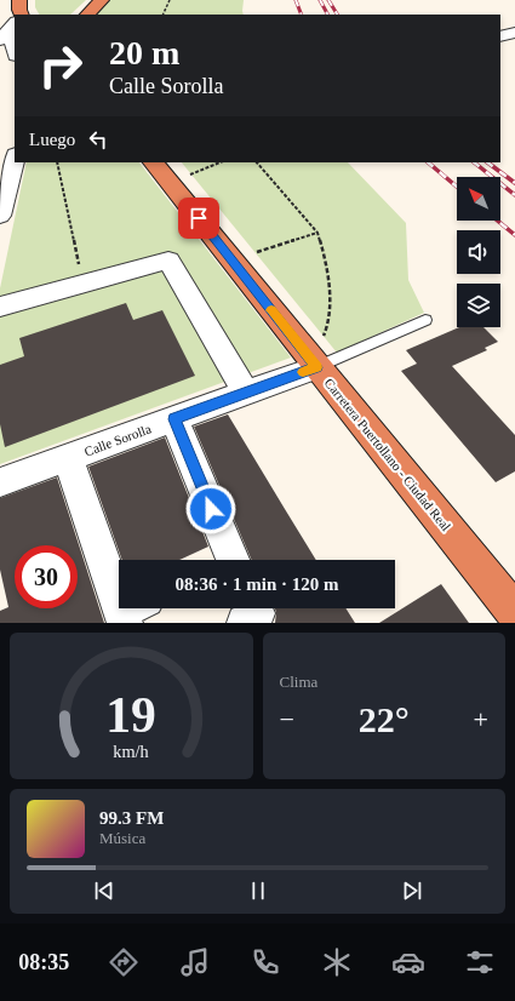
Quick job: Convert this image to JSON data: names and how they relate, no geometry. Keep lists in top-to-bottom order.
{
  "streets": {
    "highway": ["Carretera Puertollano - Ciudad Real"],
    "street": ["Calle Sorolla"]
  },
  "crossings": [
    ["Calle Sorolla", "Carretera Puertollano - Ciudad Real"]
  ],
  "north": "top left",
  "page": {
    "turn": ["20 m", "Calle Sorolla"],
    "then": "Luego",
    "limit": "30",
    "trip": "08:36 · 1 min · 120 m",
    "tile": "Clima",
    "heat": ["−", "22°", "+"],
    "song": ["99.3 FM", "Música"],
    "tabs": "08:35",
    "gauge": ["19", "km/h"]
  }
}
